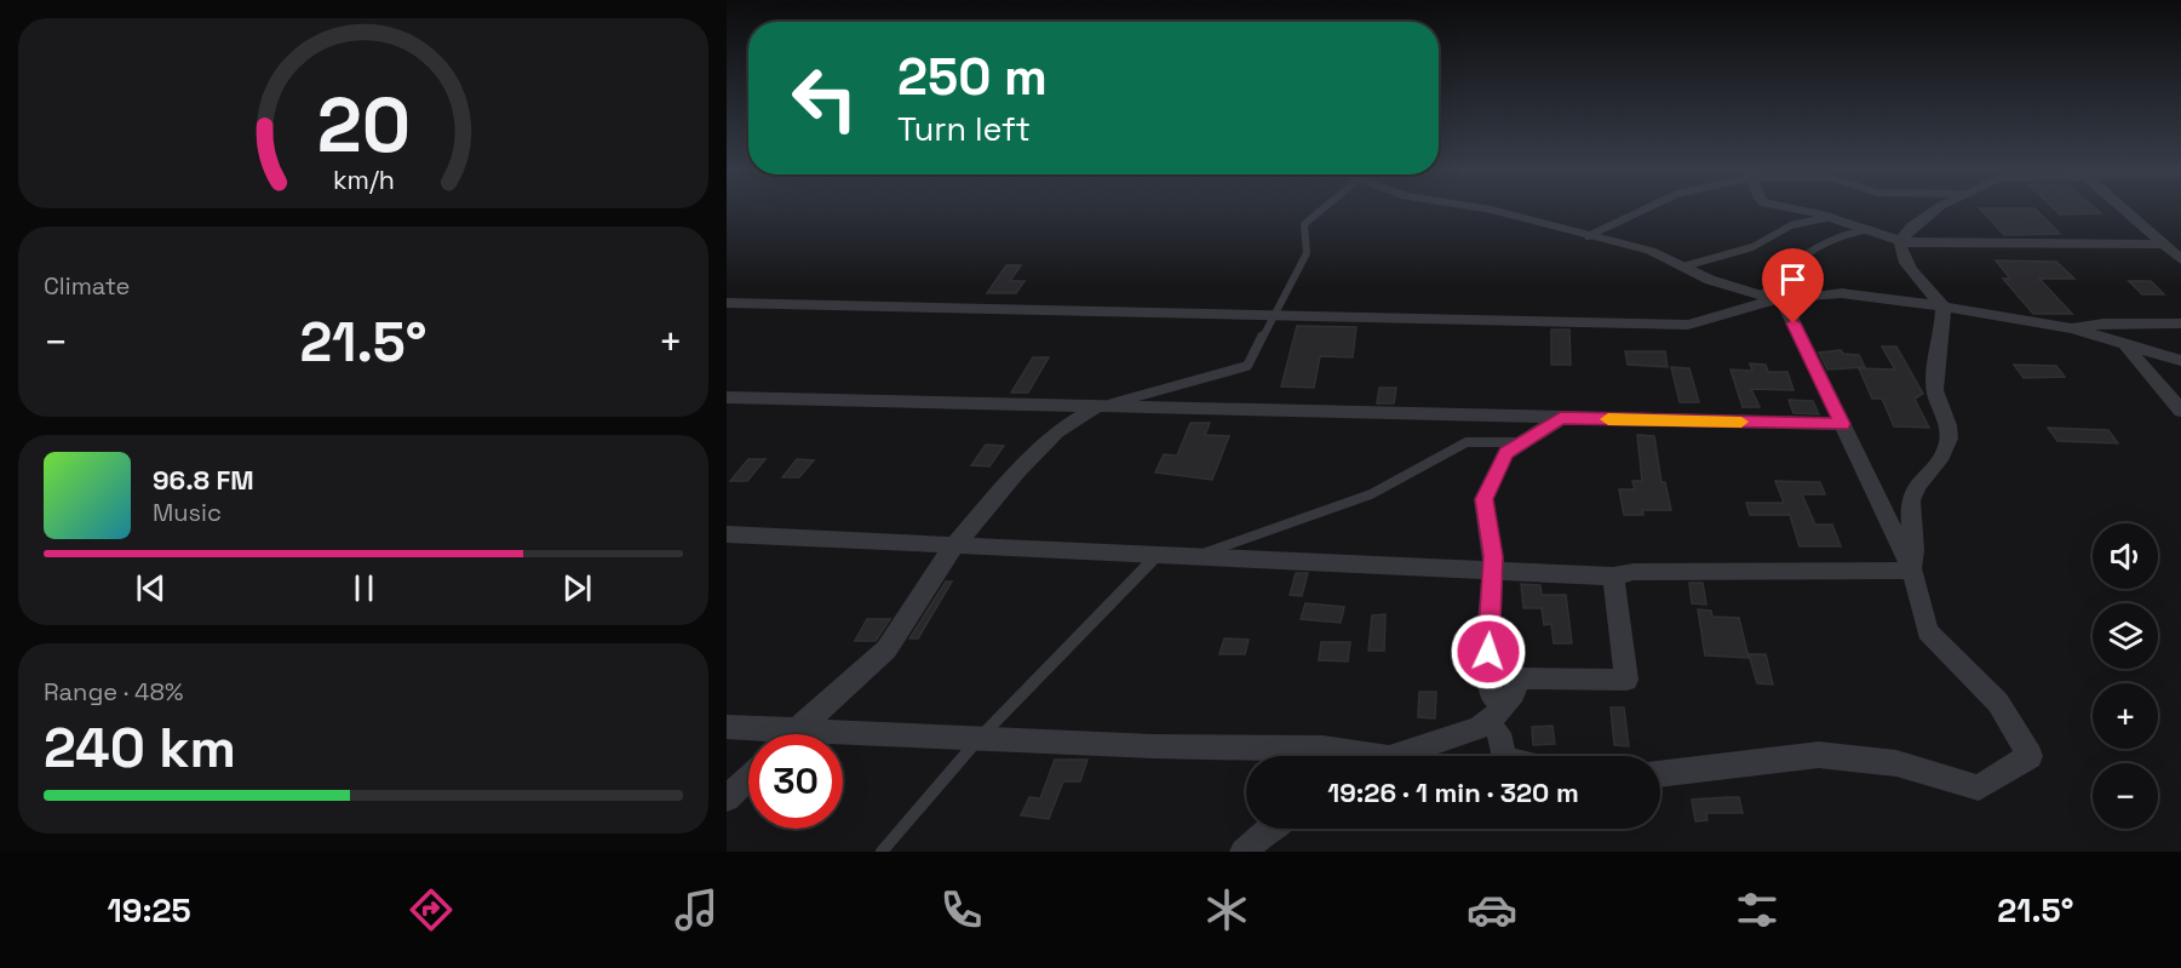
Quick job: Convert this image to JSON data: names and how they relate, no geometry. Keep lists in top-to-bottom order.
{
  "page": {
    "turn": ["250 m", "Turn left"],
    "tile": [
      "Climate",
      ["Range · 48%", "240 km"]
    ],
    "heat": ["−", "21.5°", "+"],
    "song": ["96.8 FM", "Music"],
    "map_buttons": ["+", "−"],
    "limit": "30",
    "trip": "19:26 · 1 min · 320 m",
    "tabs": ["19:25", "21.5°"],
    "gauge": ["20", "km/h"]
  }
}
